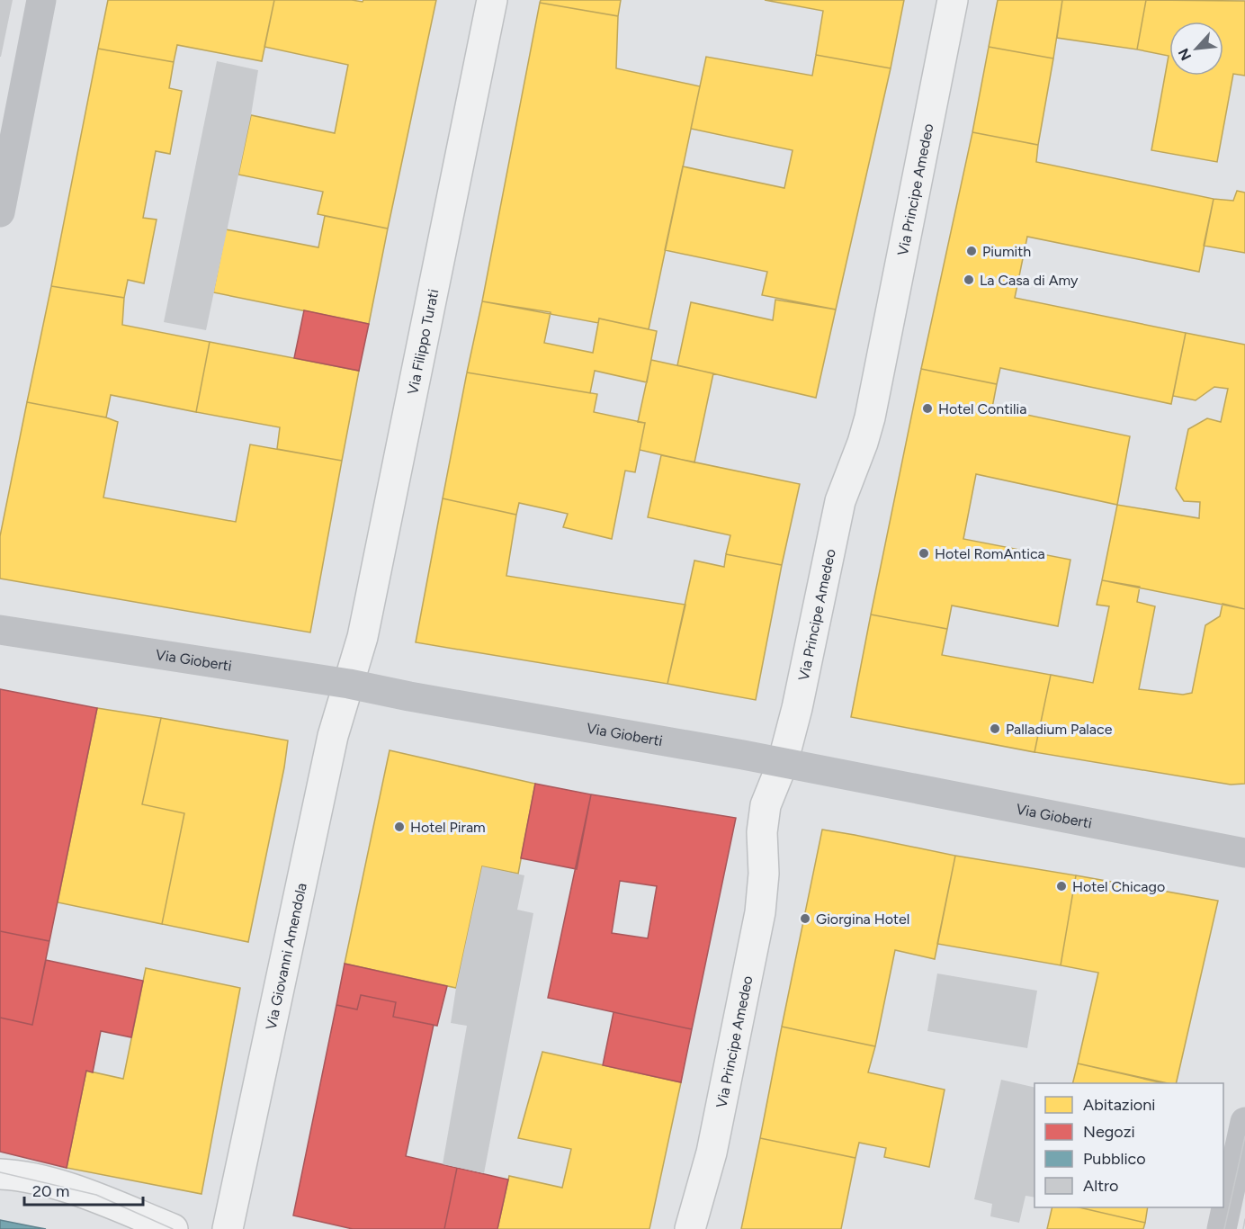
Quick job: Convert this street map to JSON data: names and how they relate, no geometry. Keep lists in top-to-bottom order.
{
  "streets": {
    "main road": ["Via Gioberti"],
    "street": ["Via Principe Amedeo", "Via Filippo Turati", "Via Giovanni Amendola"]
  },
  "crossings": [
    ["Via Principe Amedeo", "Via Gioberti"],
    ["Via Filippo Turati", "Via Gioberti"],
    ["Via Filippo Turati", "Via Giovanni Amendola"],
    ["Via Gioberti", "Via Giovanni Amendola"]
  ],
  "places": [
    "Piumith",
    "La Casa di Amy",
    "Hotel Contilia",
    "Hotel RomAntica",
    "Palladium Palace",
    "Hotel Piram",
    "Hotel Chicago",
    "Giorgina Hotel"
  ],
  "legend": [
    "Abitazioni",
    "Negozi",
    "Pubblico",
    "Altro"
  ],
  "scale_bar": "20 m",
  "north": "bottom left"
}
